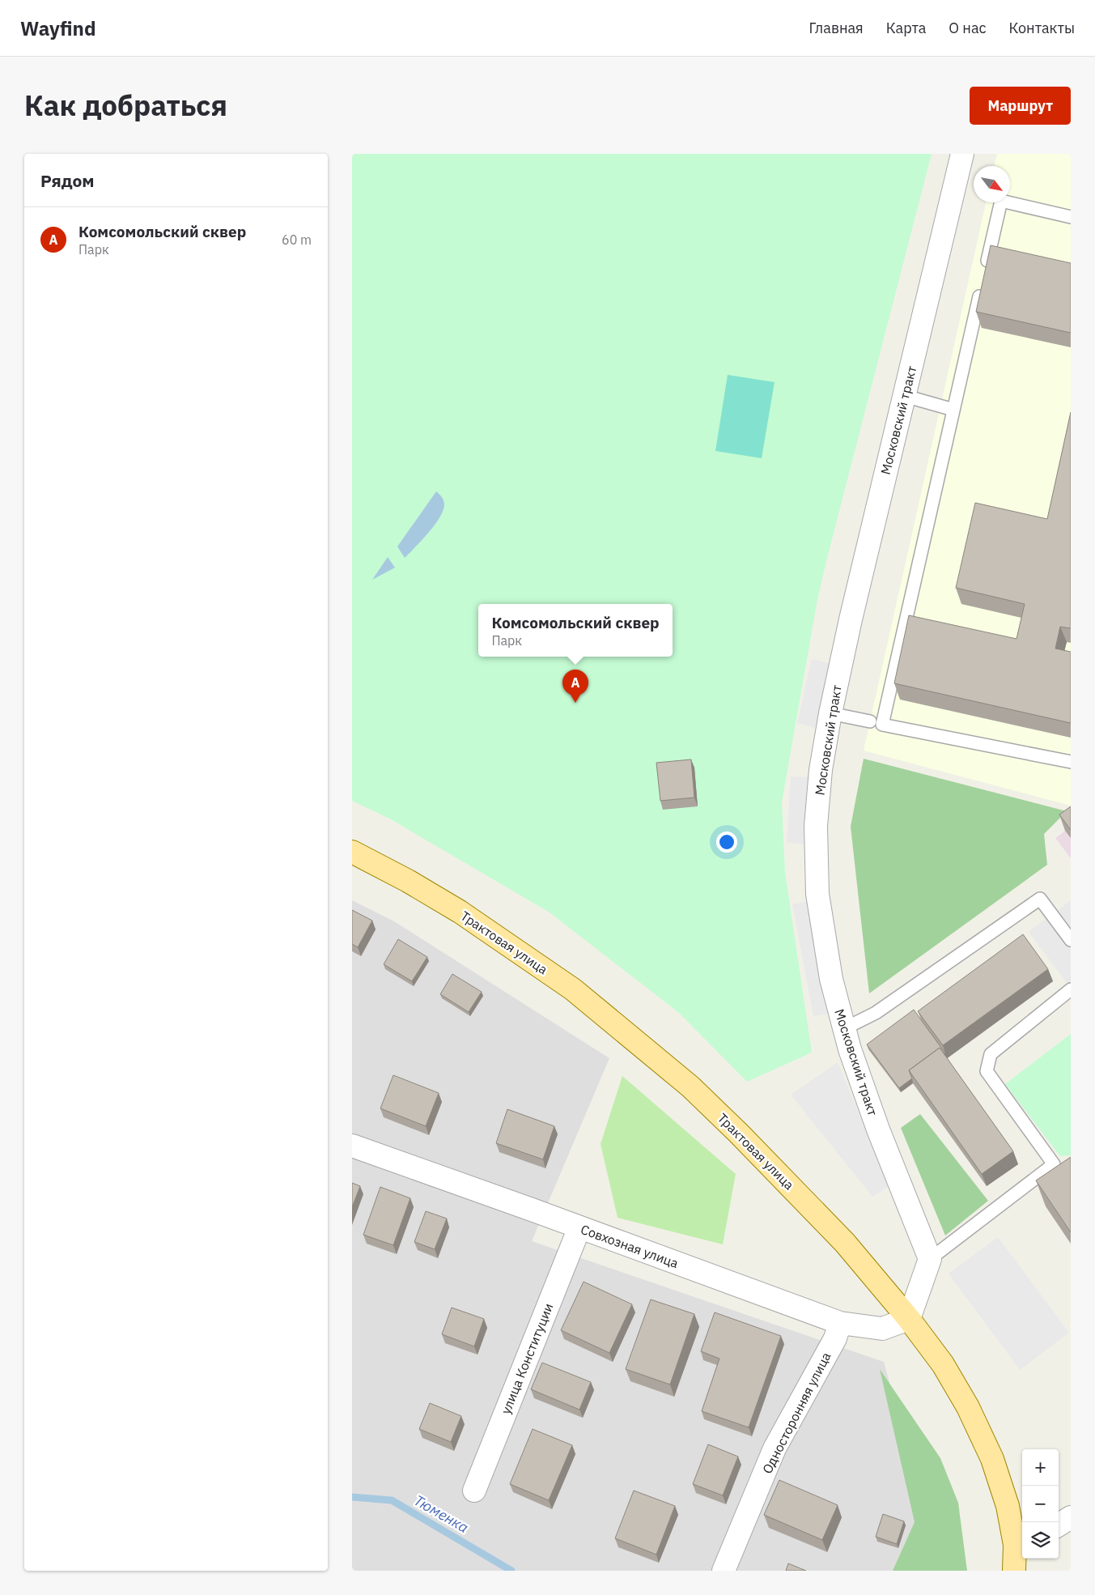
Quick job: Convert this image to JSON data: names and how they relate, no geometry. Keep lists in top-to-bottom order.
{
  "streets": {
    "main road": ["Трактовая улица"],
    "street": [
      "Московский тракт",
      "Совхозная улица",
      "улица Конституции",
      "Односторонняя улица"
    ]
  },
  "crossings": [
    ["Трактовая улица", "Совхозная улица"],
    ["Совхозная улица", "улица Конституции"],
    ["Совхозная улица", "Односторонняя улица"]
  ],
  "water": ["Тюменка"],
  "north": "bottom right",
  "page": {
    "header": "Wayfind",
    "nav": [
      "Главная",
      "Карта",
      "О нас",
      "Контакты"
    ],
    "title": "Как добраться",
    "buttons": "Маршрут",
    "heading": "Рядом",
    "list": [
      {
        "mark": "A",
        "name": "Комсомольский сквер",
        "note": "Парк",
        "value": "60 m"
      }
    ],
    "popup": ["Комсомольский сквер", "Парк"],
    "pins": "A",
    "map_buttons": ["+", "−"]
  }
}
